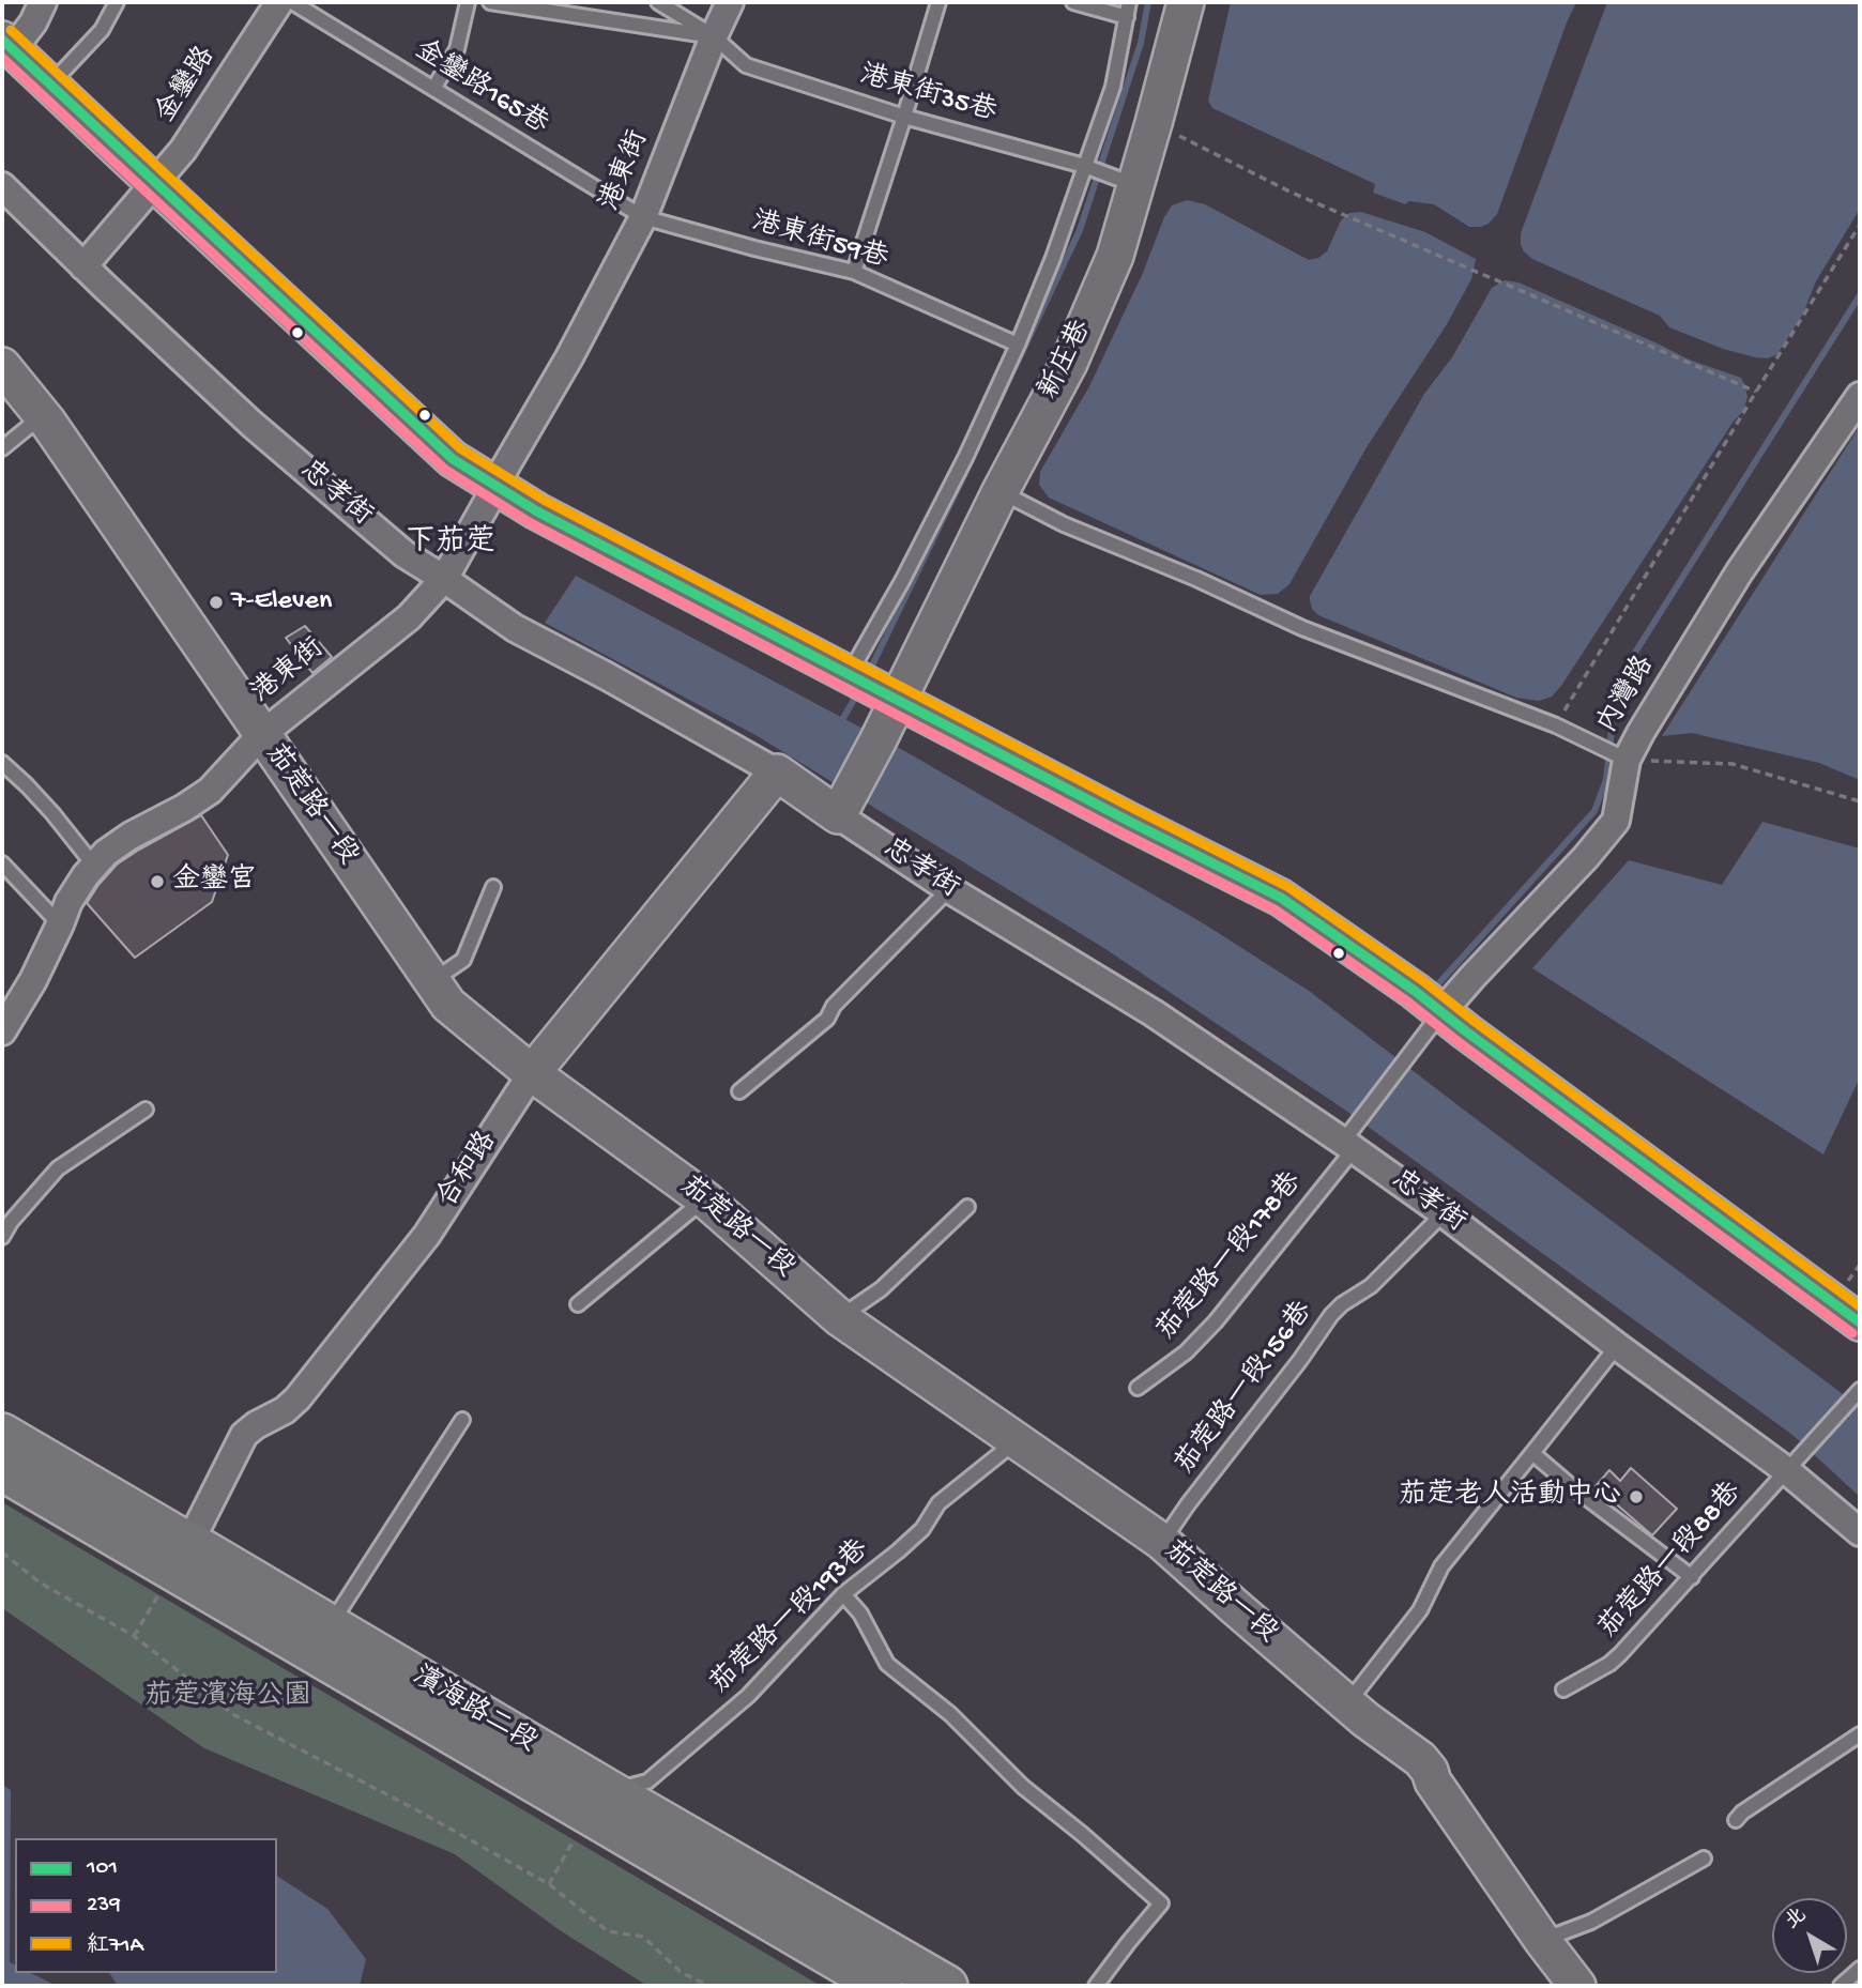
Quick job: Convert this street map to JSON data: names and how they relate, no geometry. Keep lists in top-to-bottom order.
{
  "streets": {
    "main road": ["濱海路二段"],
    "street": [
      "金鑾路",
      "港東街",
      "新庄巷",
      "忠孝街",
      "內灣路",
      "茄萣路一段",
      "合和路"
    ],
    "lane": [
      "金鑾路165巷",
      "港東街35巷",
      "港東街59巷",
      "茄萣路一段178巷",
      "茄萣路一段156巷",
      "茄萣路一段88巷",
      "茄萣路一段193巷"
    ]
  },
  "crossings": [
    ["金鑾路", "忠孝街"],
    ["金鑾路165巷", "港東街"],
    ["金鑾路165巷", "港東街59巷"],
    ["港東街35巷", "港東街"],
    ["港東街35巷", "新庄巷"],
    ["港東街", "港東街59巷"],
    ["港東街", "忠孝街"],
    ["港東街", "茄萣路一段"],
    ["新庄巷", "忠孝街"],
    ["忠孝街", "合和路"],
    ["忠孝街", "茄萣路一段178巷"],
    ["忠孝街", "茄萣路一段156巷"],
    ["忠孝街", "茄萣路一段88巷"],
    ["內灣路", "茄萣路一段178巷"],
    ["茄萣路一段", "合和路"],
    ["茄萣路一段", "茄萣路一段156巷"],
    ["茄萣路一段", "茄萣路一段193巷"],
    ["合和路", "濱海路二段"],
    ["茄萣路一段193巷", "濱海路二段"]
  ],
  "districts": ["下茄萣"],
  "parks": ["茄萣濱海公園"],
  "places": ["7-Eleven", "金鑾宮", "茄萣老人活動中心"],
  "lines": ["transit line 紅71A", "transit line 101", "transit line 239"],
  "legend": ["101", "239", "紅71A"],
  "north": "top left"
}
